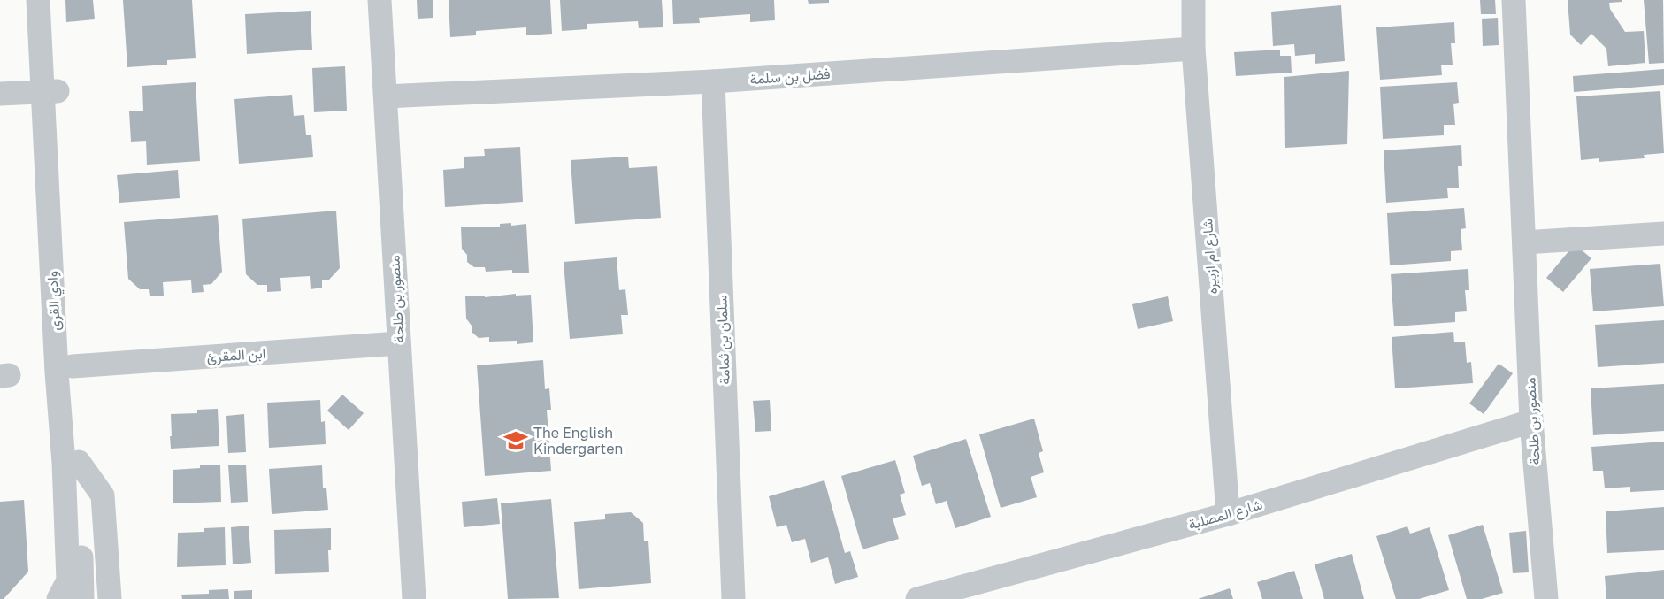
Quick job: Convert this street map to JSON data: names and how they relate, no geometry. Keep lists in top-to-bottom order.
{
  "streets": {
    "street": [
      "فضل بن سلمة",
      "شارع ام ازبيره",
      "منصور بن طلحة",
      "وادي القرى",
      "سلمان بن ثمامة",
      "ابن المقرئ",
      "شارع المصلبة"
    ]
  },
  "crossings": [
    ["فضل بن سلمة", "شارع ام ازبيره"],
    ["فضل بن سلمة", "منصور بن طلحة"],
    ["فضل بن سلمة", "سلمان بن ثمامة"],
    ["شارع ام ازبيره", "شارع المصلبة"],
    ["منصور بن طلحة", "ابن المقرئ"],
    ["منصور بن طلحة", "شارع المصلبة"],
    ["وادي القرى", "ابن المقرئ"]
  ],
  "places": {
    "school or university": ["The English Kindergarten"]
  }
}
